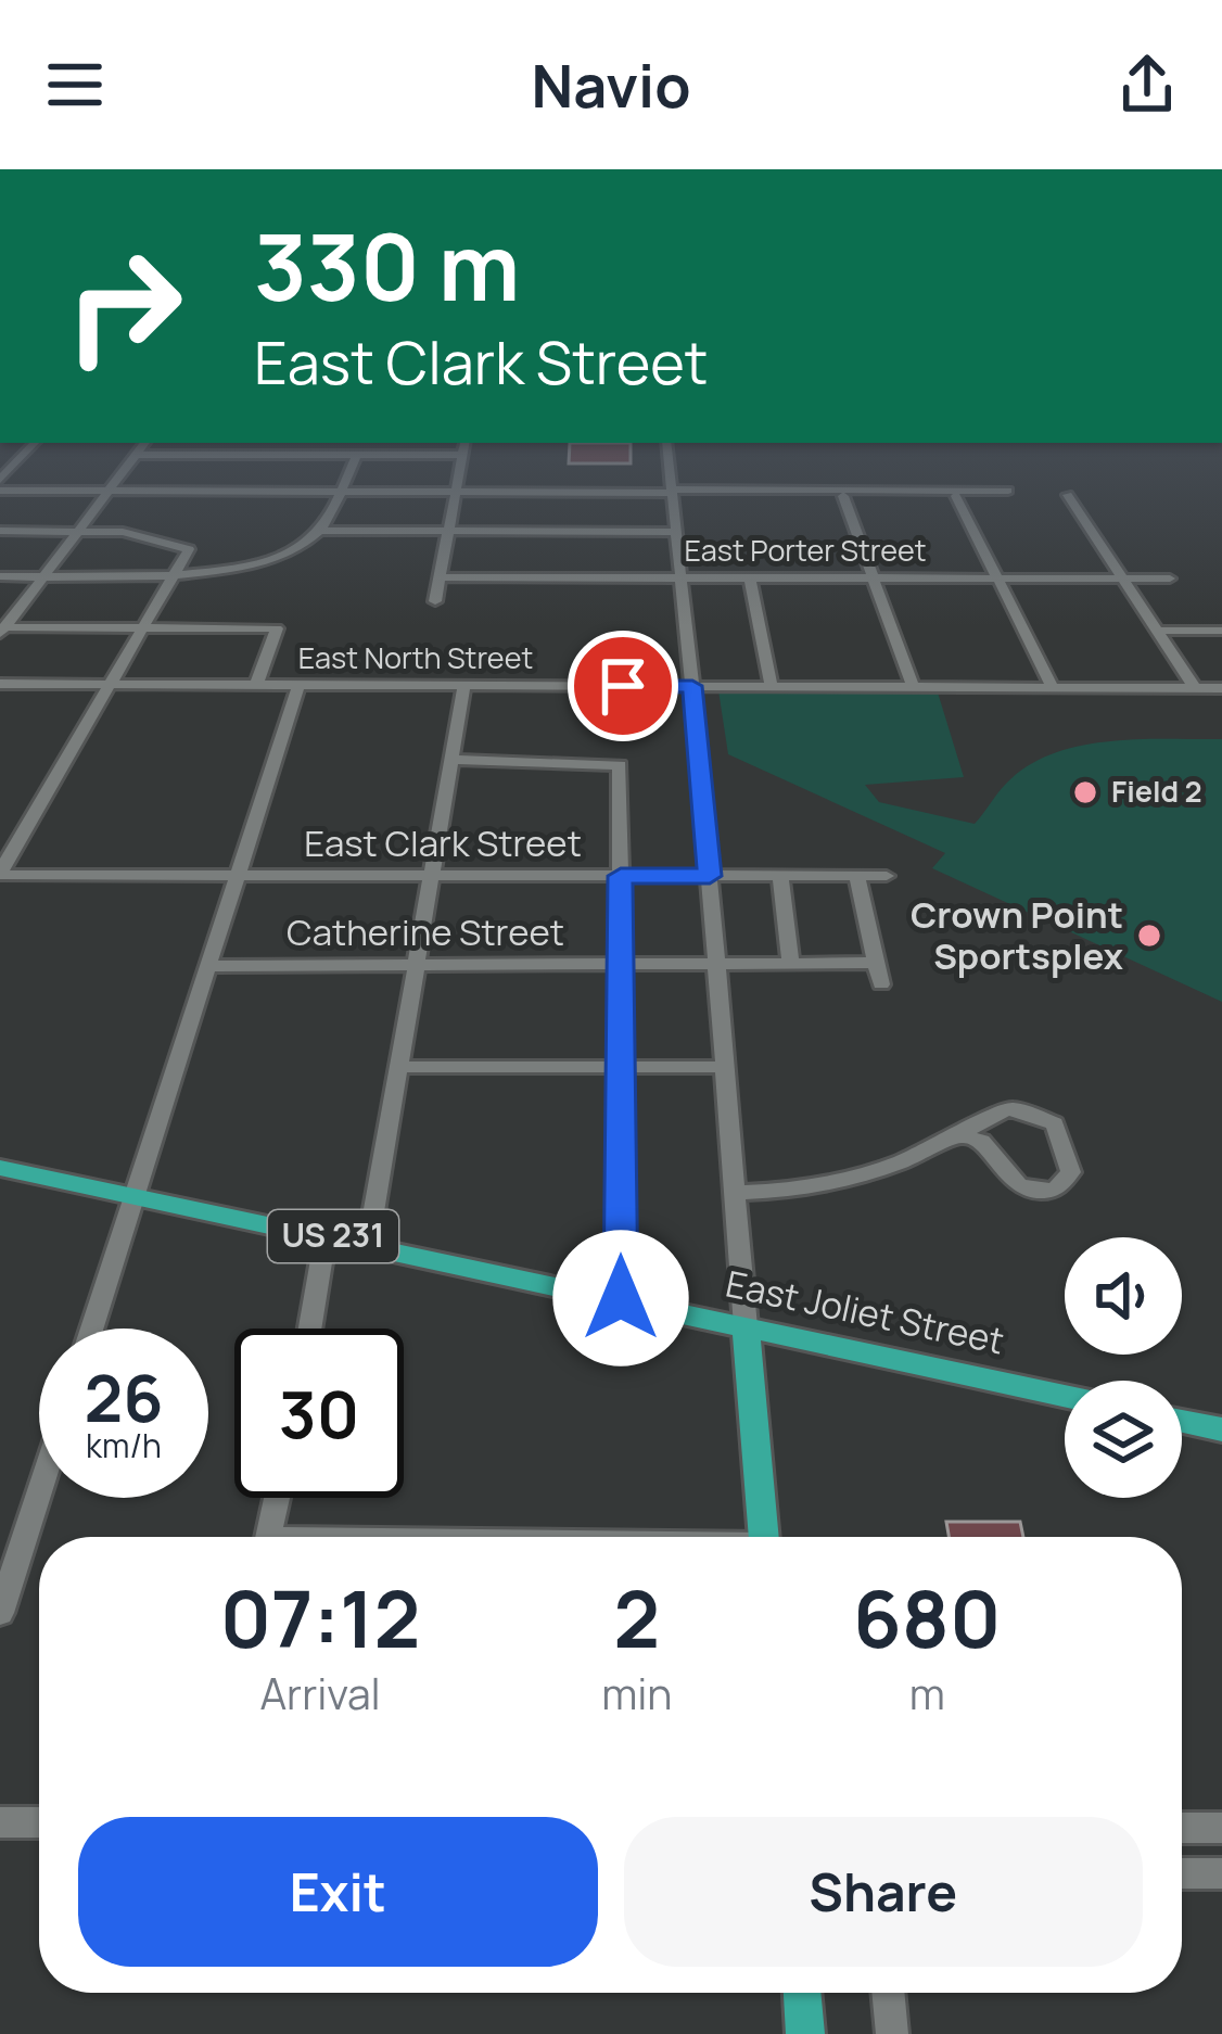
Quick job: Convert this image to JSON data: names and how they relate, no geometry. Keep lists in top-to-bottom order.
{
  "streets": {
    "main road": ["US 231", "East Joliet Street"],
    "street": [
      "East Porter Street",
      "East North Street",
      "East Clark Street",
      "Catherine Street"
    ]
  },
  "places": ["Field 2", "Crown Point Sportsplex"],
  "page": {
    "header": "Navio",
    "turn": ["330 m", "East Clark Street"],
    "speed": "26 km/h",
    "limit": "30",
    "eta": [
      "07:12",
      "Arrival",
      "2",
      "min",
      "680",
      "m"
    ],
    "buttons": ["Exit", "Share"]
  }
}
